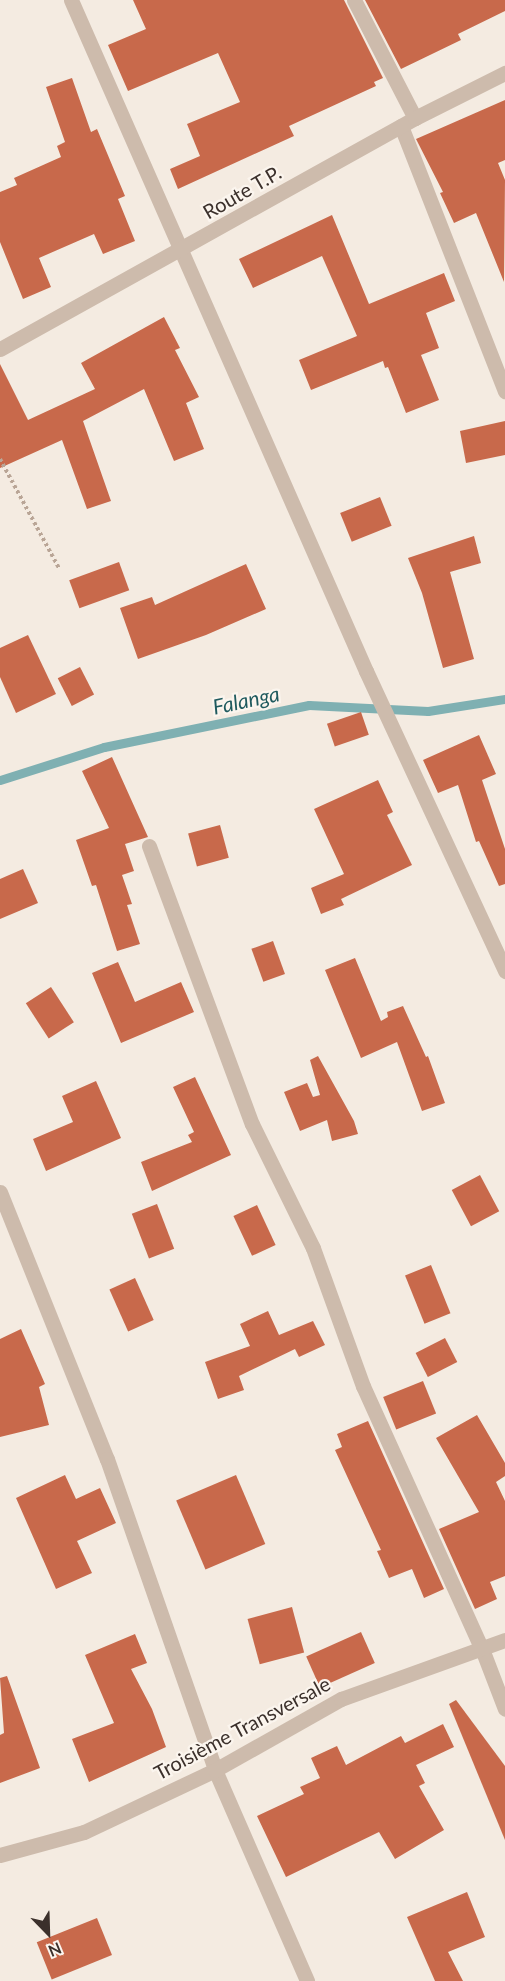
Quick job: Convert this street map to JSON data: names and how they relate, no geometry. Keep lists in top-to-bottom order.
{
  "streets": {
    "street": ["Route T.P.", "Troisième Transversale"]
  },
  "water": ["Falanga"],
  "north": "bottom right"
}
